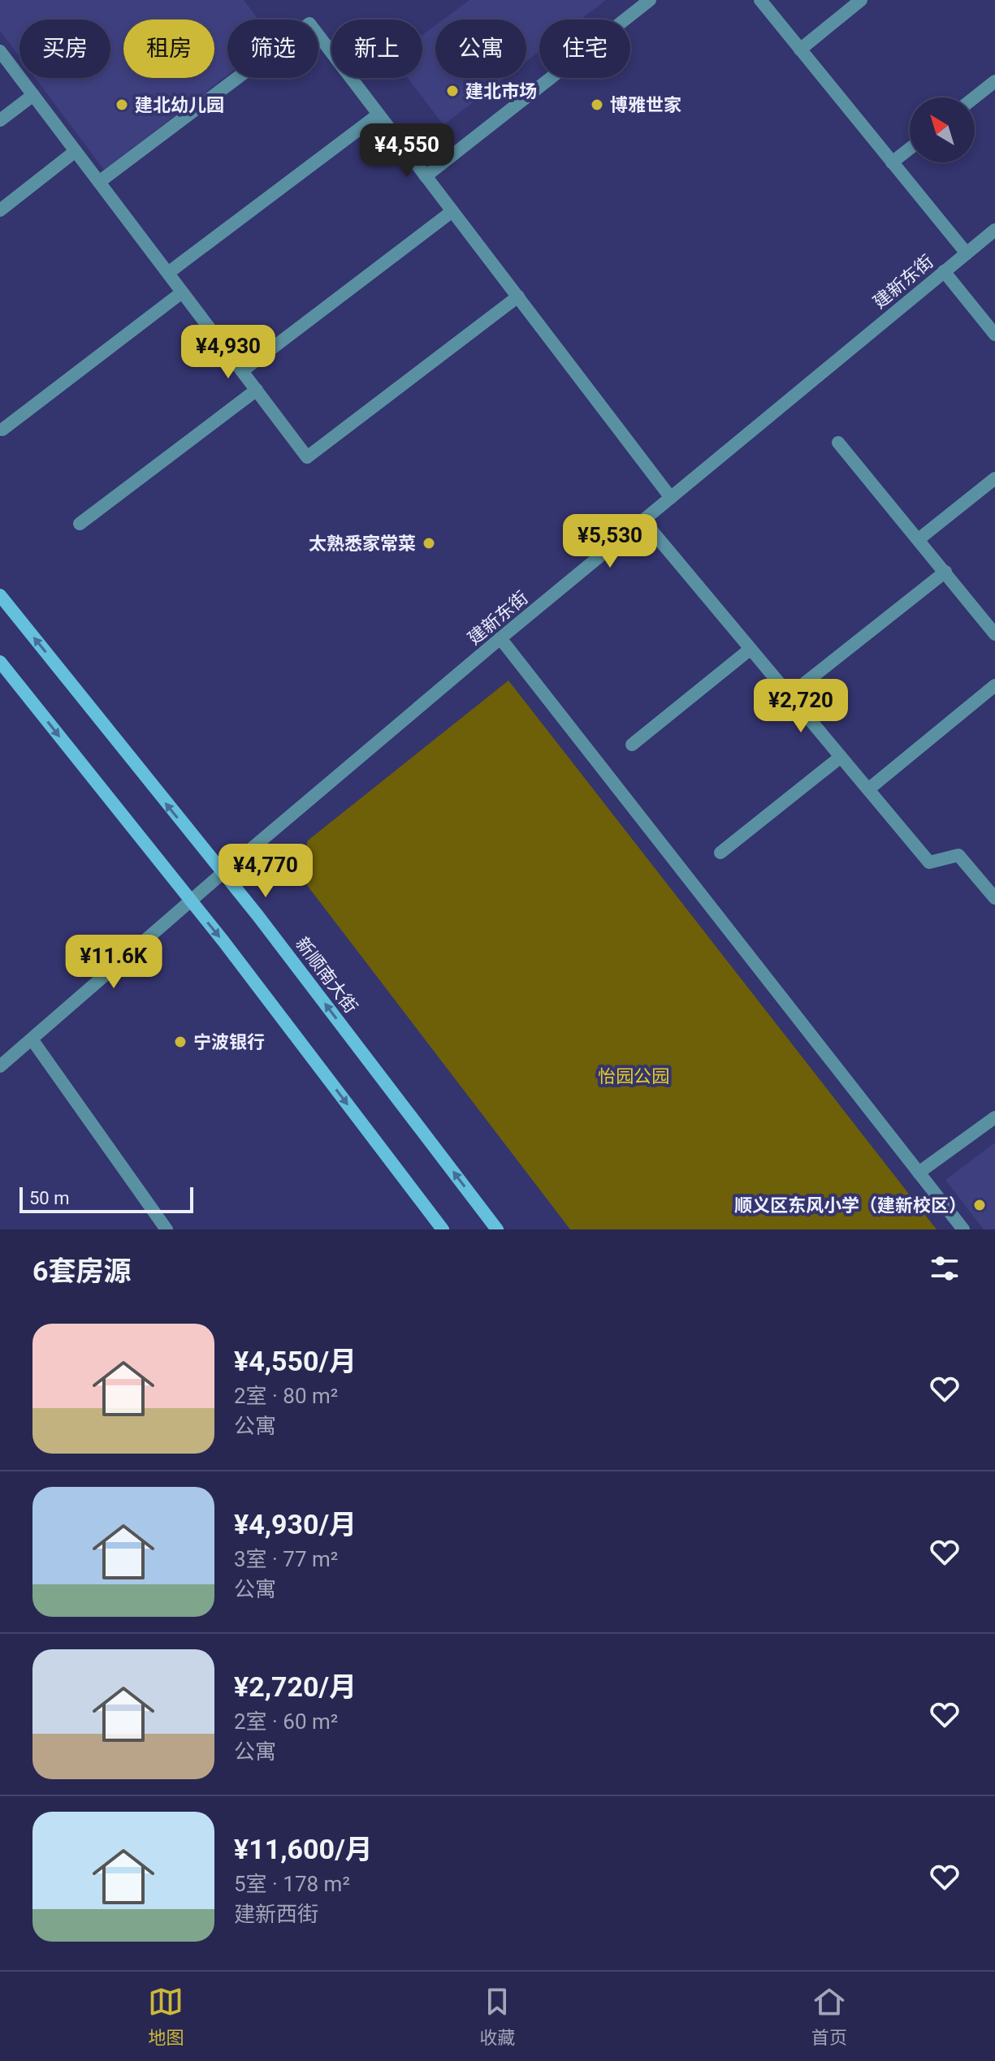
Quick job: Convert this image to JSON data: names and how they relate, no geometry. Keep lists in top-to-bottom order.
{
  "streets": {
    "main road": ["新顺南大街"],
    "street": ["建新东街"]
  },
  "crossings": [
    ["建新东街", "新顺南大街"]
  ],
  "parks": ["怡园公园"],
  "places": [
    "建北市场",
    "建北幼儿园",
    "博雅世家",
    "太熟悉家常菜",
    "宁波银行",
    "顺义区东风小学（建新校区）"
  ],
  "scale_bar": "50 m",
  "north": "top left",
  "page": {
    "chip": [
      "买房",
      "租房",
      "筛选",
      "新上",
      "公寓",
      "住宅"
    ],
    "price": [
      "¥4,550",
      "¥4,930",
      "¥5,530",
      "¥2,720",
      "¥4,770",
      "¥11.6K"
    ],
    "scale": "50 m",
    "heading": "6套房源",
    "list": [
      {
        "name": "¥4,550/月",
        "note": "2室 · 80 m² · 公寓"
      },
      {
        "name": "¥4,930/月",
        "note": "3室 · 77 m² · 公寓"
      },
      {
        "name": "¥2,720/月",
        "note": "2室 · 60 m² · 公寓"
      },
      {
        "name": "¥11,600/月",
        "note": "5室 · 178 m² · 建新西街"
      }
    ],
    "tabs": ["地图", "收藏", "首页"]
  }
}
